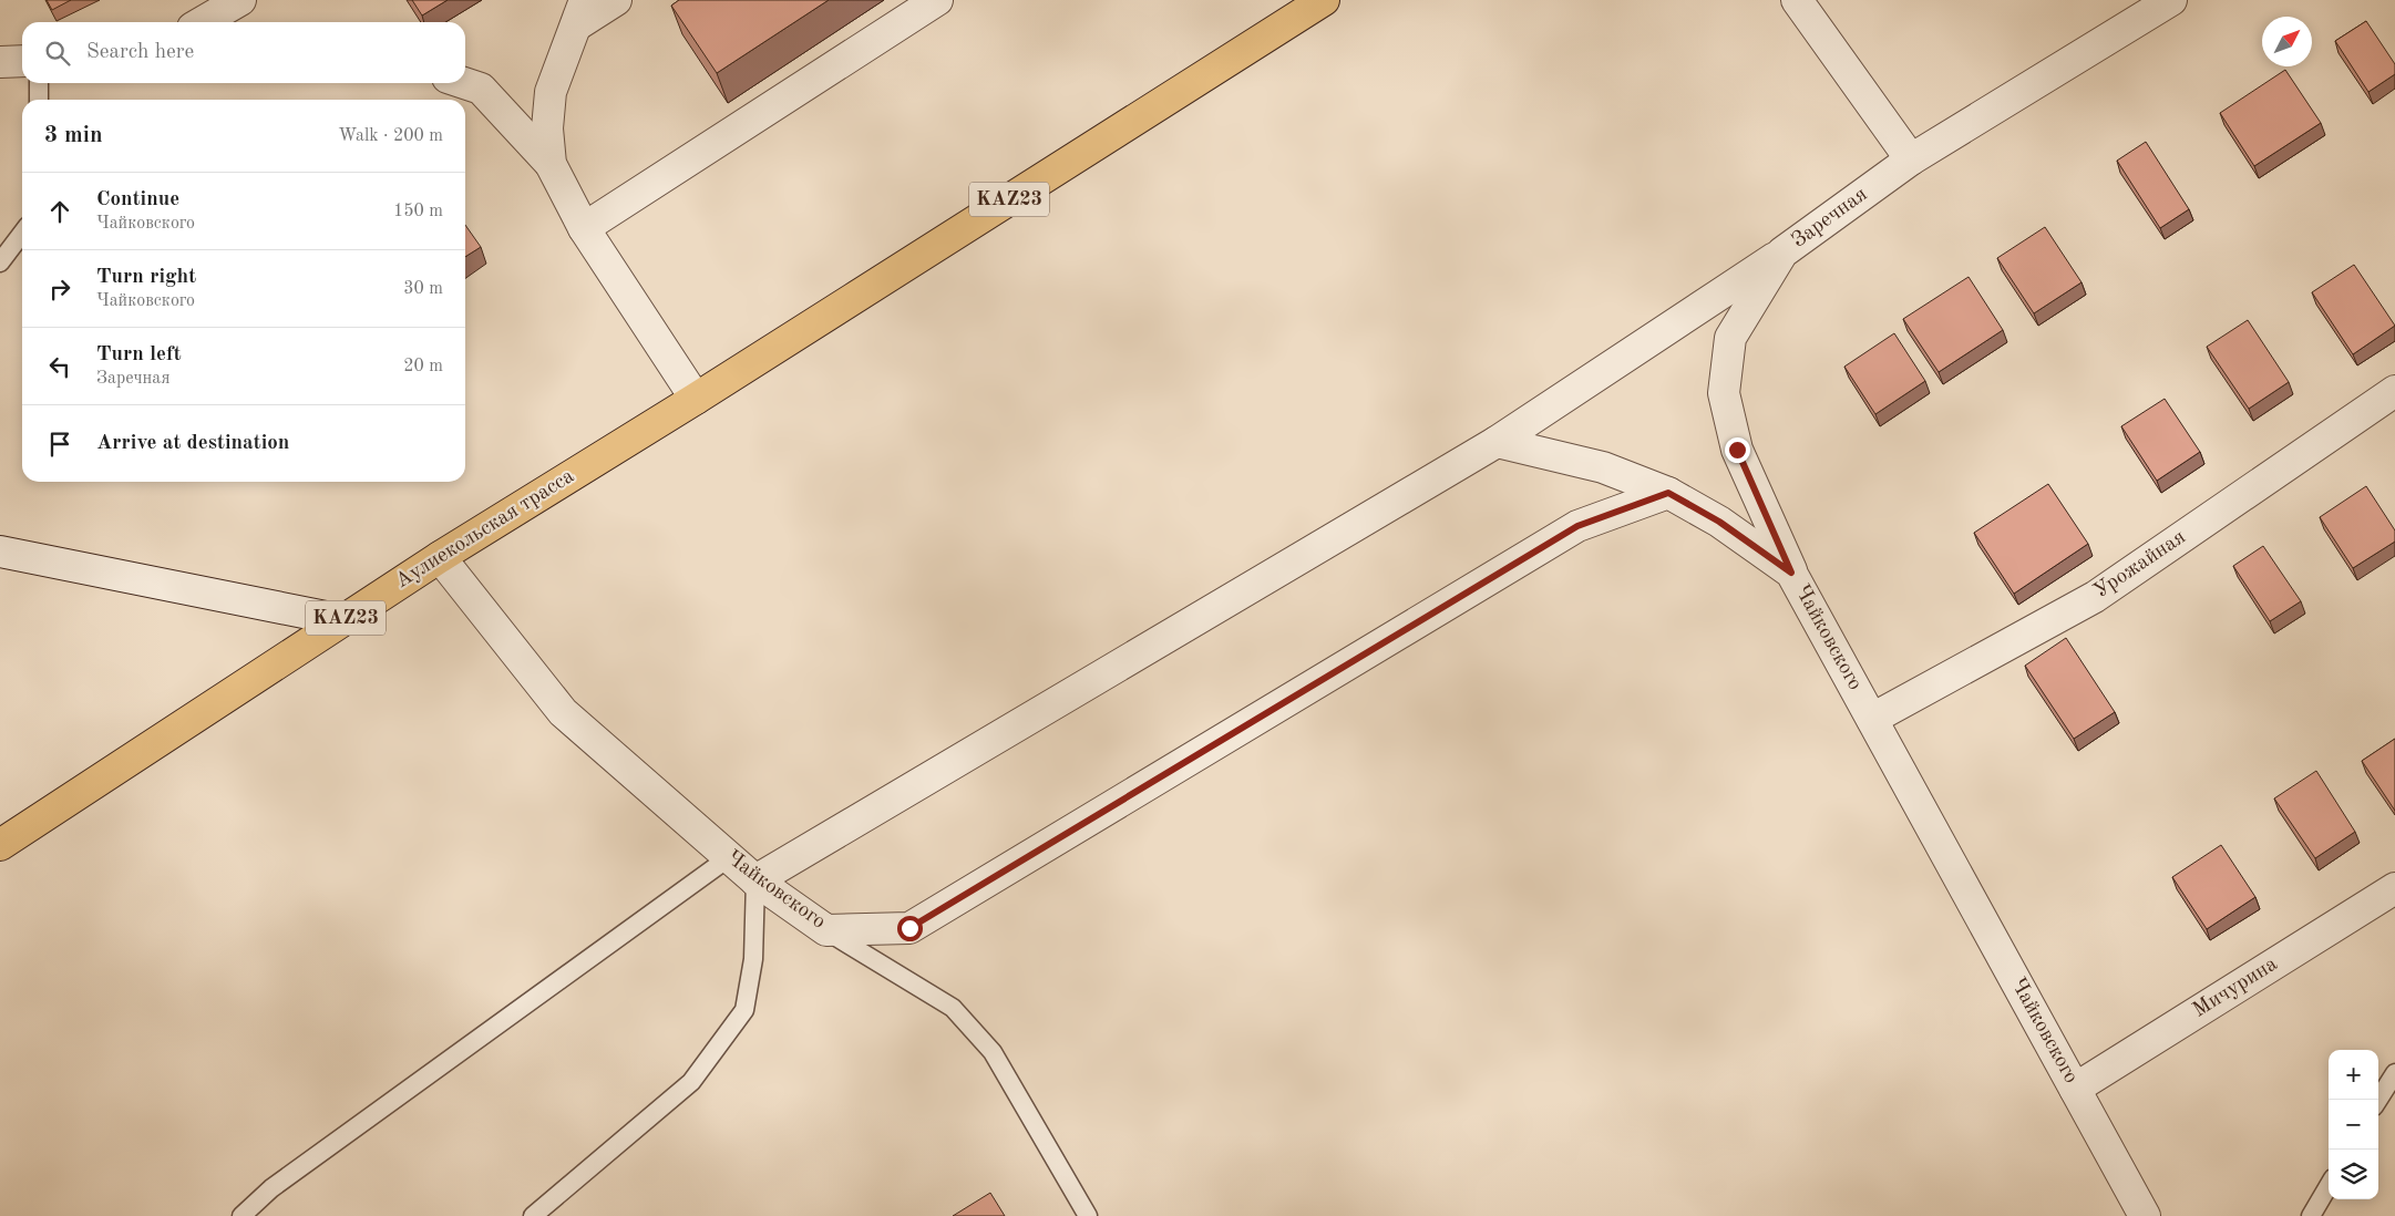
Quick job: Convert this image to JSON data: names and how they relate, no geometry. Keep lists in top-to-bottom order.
{
  "streets": {
    "highway": ["KAZ23", "Аулиекольская трасса"],
    "street": [
      "Заречная",
      "Урожайная",
      "Чайковского",
      "Мичурина"
    ]
  },
  "crossings": [
    ["KAZ23", "Аулиекольская трасса"],
    ["Заречная", "Чайковского"],
    ["Аулиекольская трасса", "Чайковского"],
    ["Урожайная", "Чайковского"],
    ["Чайковского", "Мичурина"]
  ],
  "north": "top right",
  "page": {
    "search": "Search here",
    "heading": ["3 min", "Walk · 200 m"],
    "list": [
      ["Continue", "Чайковского", "150 m"],
      ["Turn right", "Чайковского", "30 m"],
      ["Turn left", "Заречная", "20 m"],
      "Arrive at destination"
    ],
    "map_buttons": ["+", "−"]
  }
}
